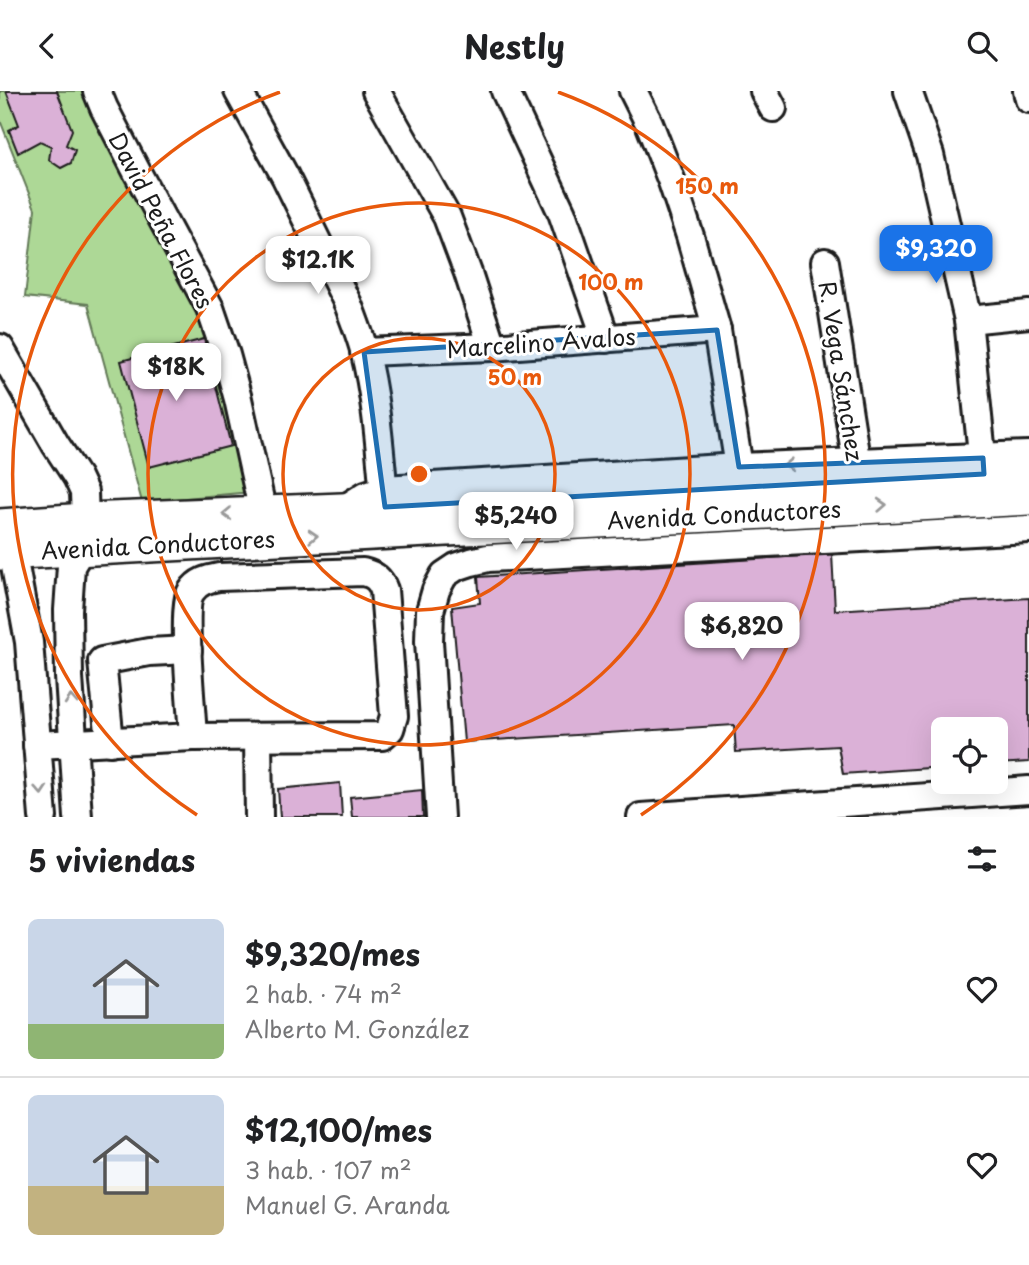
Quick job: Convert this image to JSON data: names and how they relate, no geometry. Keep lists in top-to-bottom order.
{
  "streets": {
    "main road": ["Avenida Conductores"],
    "street": ["David Peña Flores", "Marcelino Ávalos", "R. Vega Sánchez"]
  },
  "crossings": [
    ["David Peña Flores", "Avenida Conductores"],
    ["R. Vega Sánchez", "Avenida Conductores"]
  ],
  "page": {
    "header": "Nestly",
    "price": [
      "$9,320",
      "$12.1K",
      "$18K",
      "$5,240",
      "$6,820"
    ],
    "heading": "5 viviendas",
    "list": [
      {
        "name": "$9,320/mes",
        "note": "2 hab. · 74 m² · Alberto M. González"
      },
      {
        "name": "$12,100/mes",
        "note": "3 hab. · 107 m² · Manuel G. Aranda"
      }
    ]
  },
  "rings": ["150 m", "100 m", "50 m"]
}
